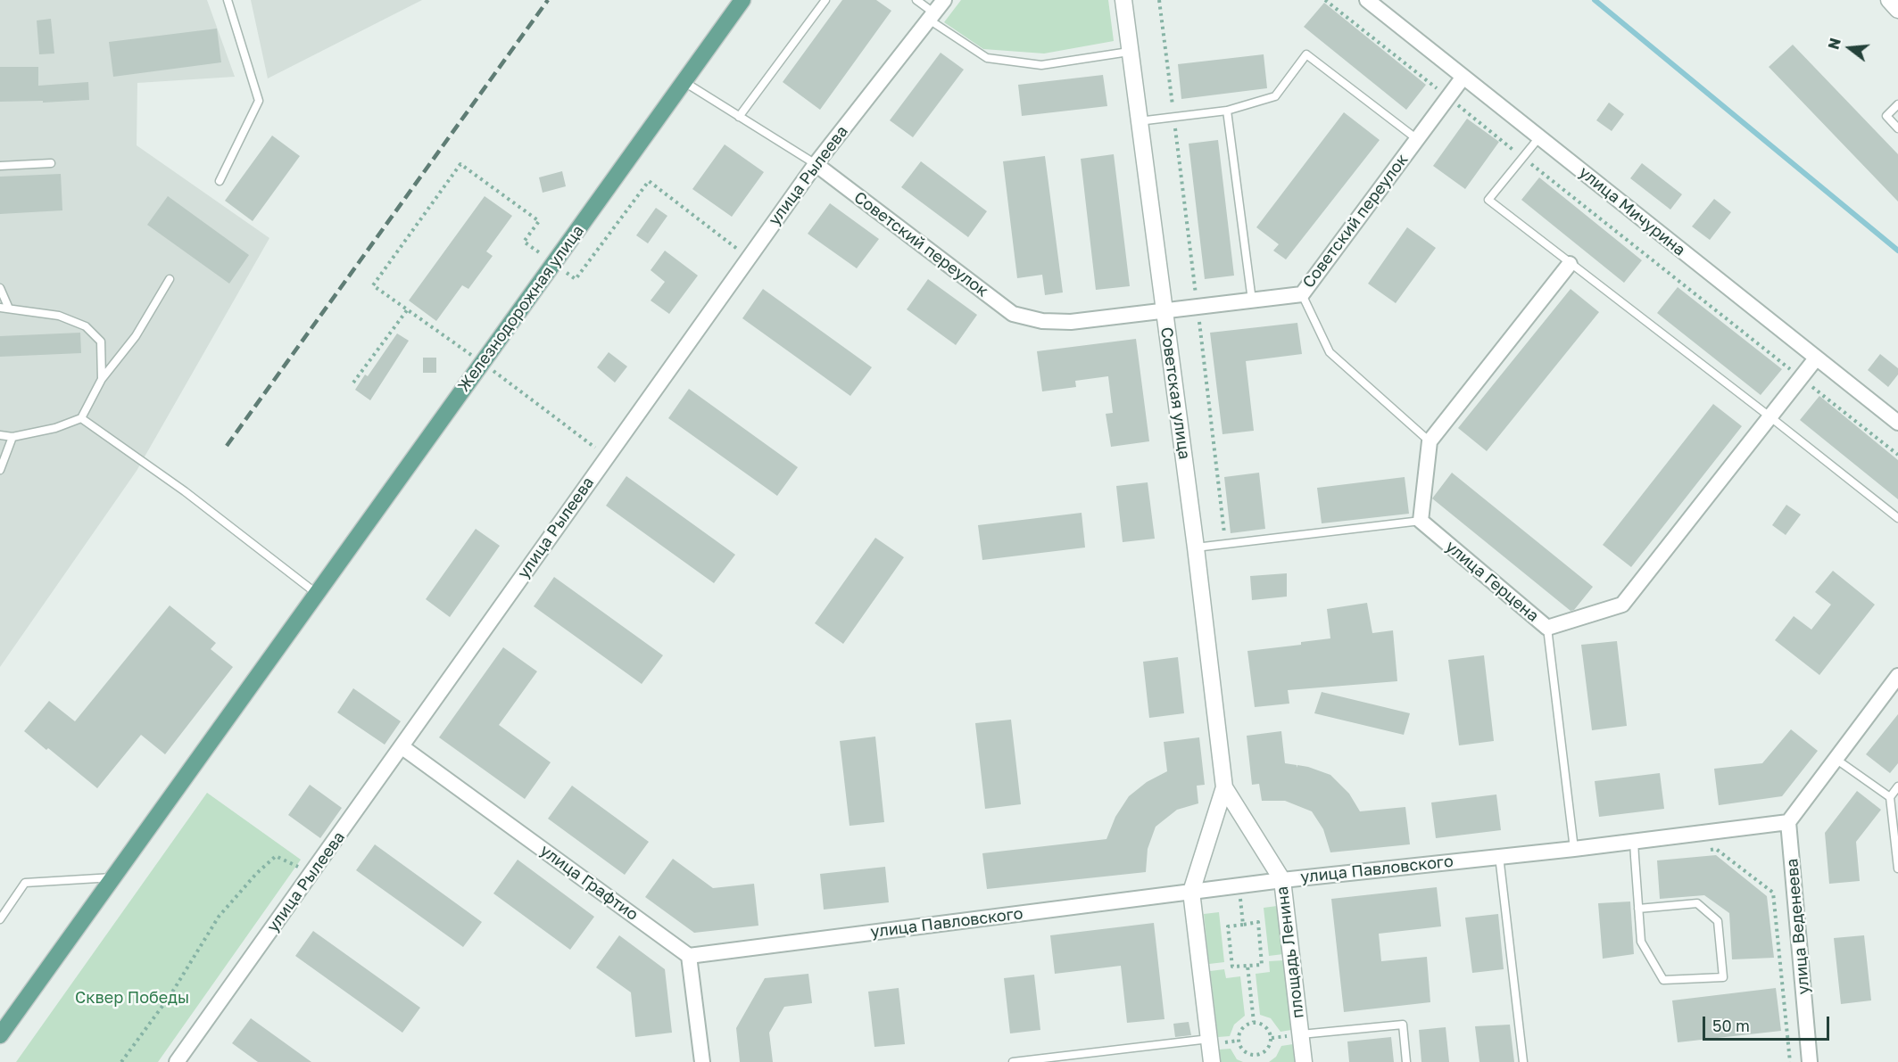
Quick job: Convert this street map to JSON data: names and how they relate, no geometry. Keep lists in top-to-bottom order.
{
  "streets": {
    "main road": ["Железнодорожная улица"],
    "street": [
      "улица Рылеева",
      "улица Мичурина",
      "Советский переулок",
      "Советская улица",
      "улица Герцена",
      "улица Павловского",
      "улица Графтио",
      "улица Веденеева",
      "площадь Ленина"
    ]
  },
  "crossings": [
    ["улица Рылеева", "Советский переулок"],
    ["улица Рылеева", "улица Графтио"],
    ["улица Мичурина", "Советский переулок"],
    ["улица Мичурина", "улица Герцена"],
    ["Советский переулок", "Советская улица"],
    ["Советская улица", "площадь Ленина"],
    ["улица Павловского", "улица Графтио"],
    ["улица Павловского", "улица Веденеева"],
    ["улица Павловского", "площадь Ленина"]
  ],
  "parks": ["Сквер Победы"],
  "scale_bar": "50 m",
  "north": "left"
}
